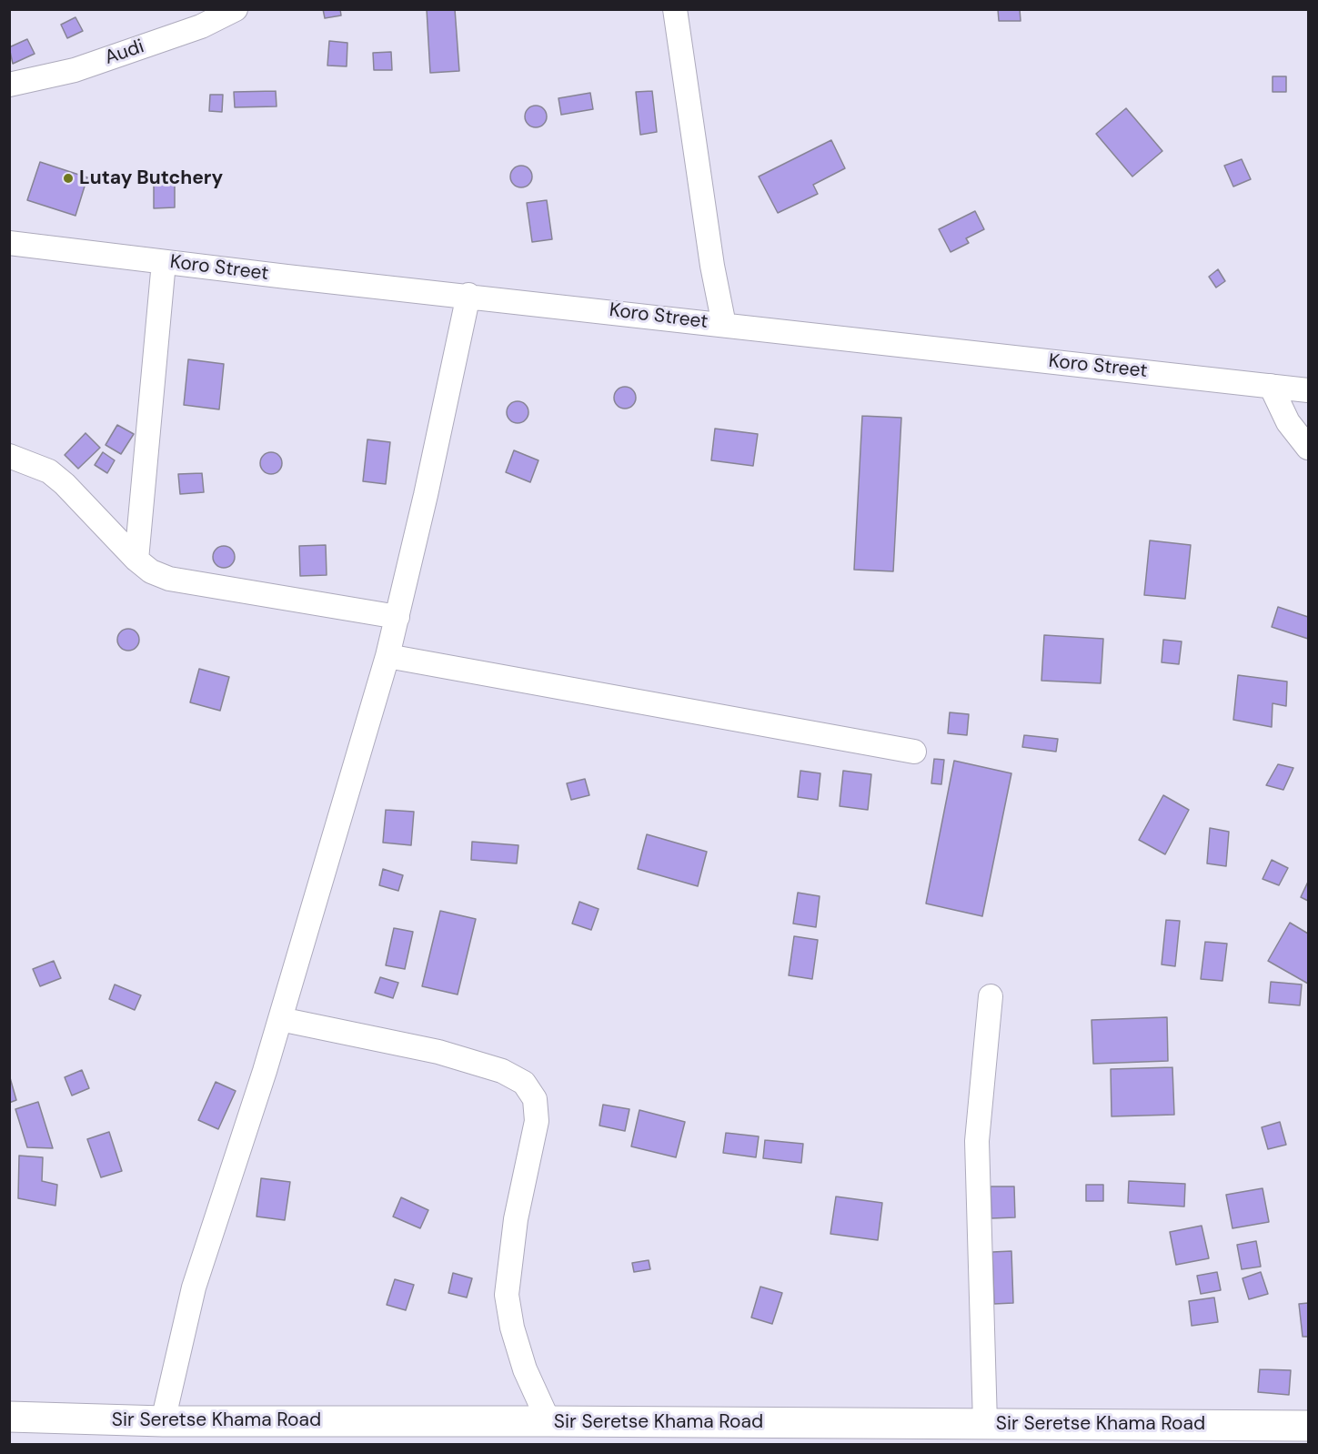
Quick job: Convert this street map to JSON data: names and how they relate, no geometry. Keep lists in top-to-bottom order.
{
  "streets": {
    "main road": ["Sir Seretse Khama Road"],
    "street": ["Audi", "Koro Street"]
  },
  "places": ["Lutay Butchery"]
}
